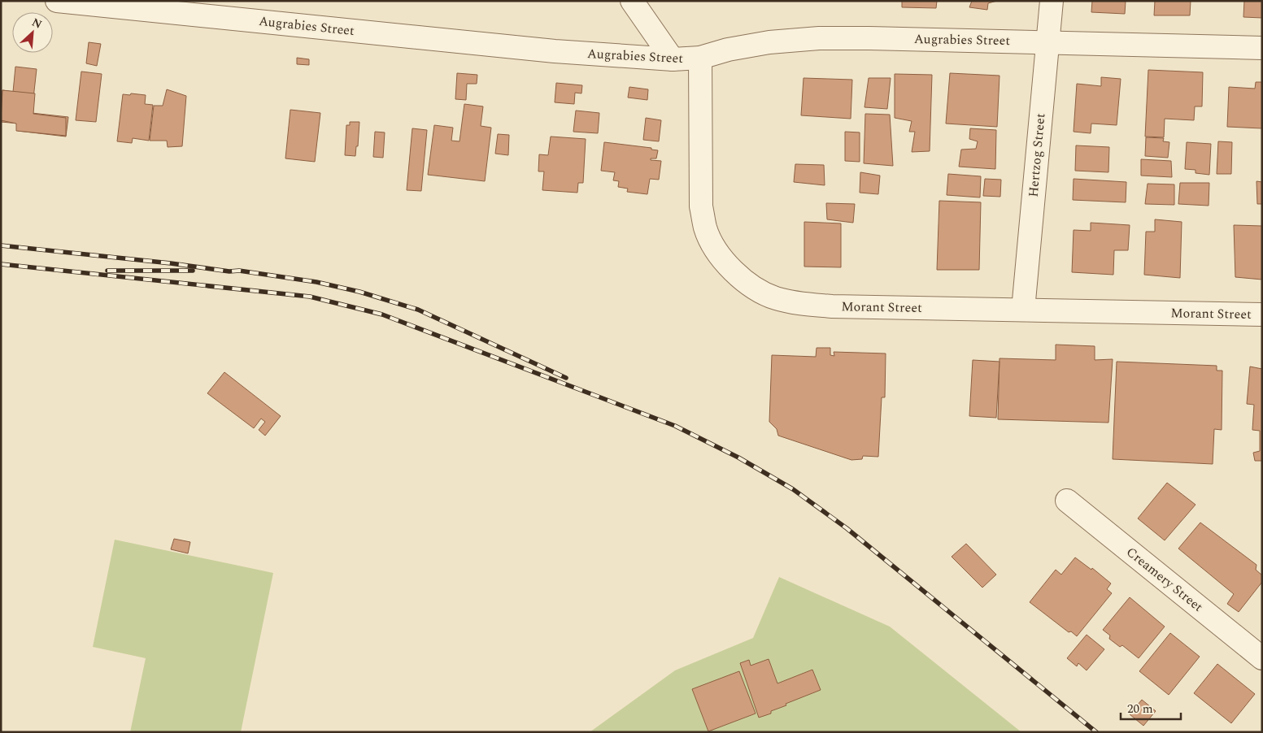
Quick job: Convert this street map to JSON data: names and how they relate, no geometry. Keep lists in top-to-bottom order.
{
  "streets": {
    "street": [
      "Augrabies Street",
      "Hertzog Street",
      "Morant Street",
      "Creamery Street"
    ]
  },
  "crossings": [
    ["Augrabies Street", "Hertzog Street"],
    ["Augrabies Street", "Morant Street"],
    ["Hertzog Street", "Morant Street"]
  ],
  "scale_bar": "20 m",
  "north": "top right"
}
